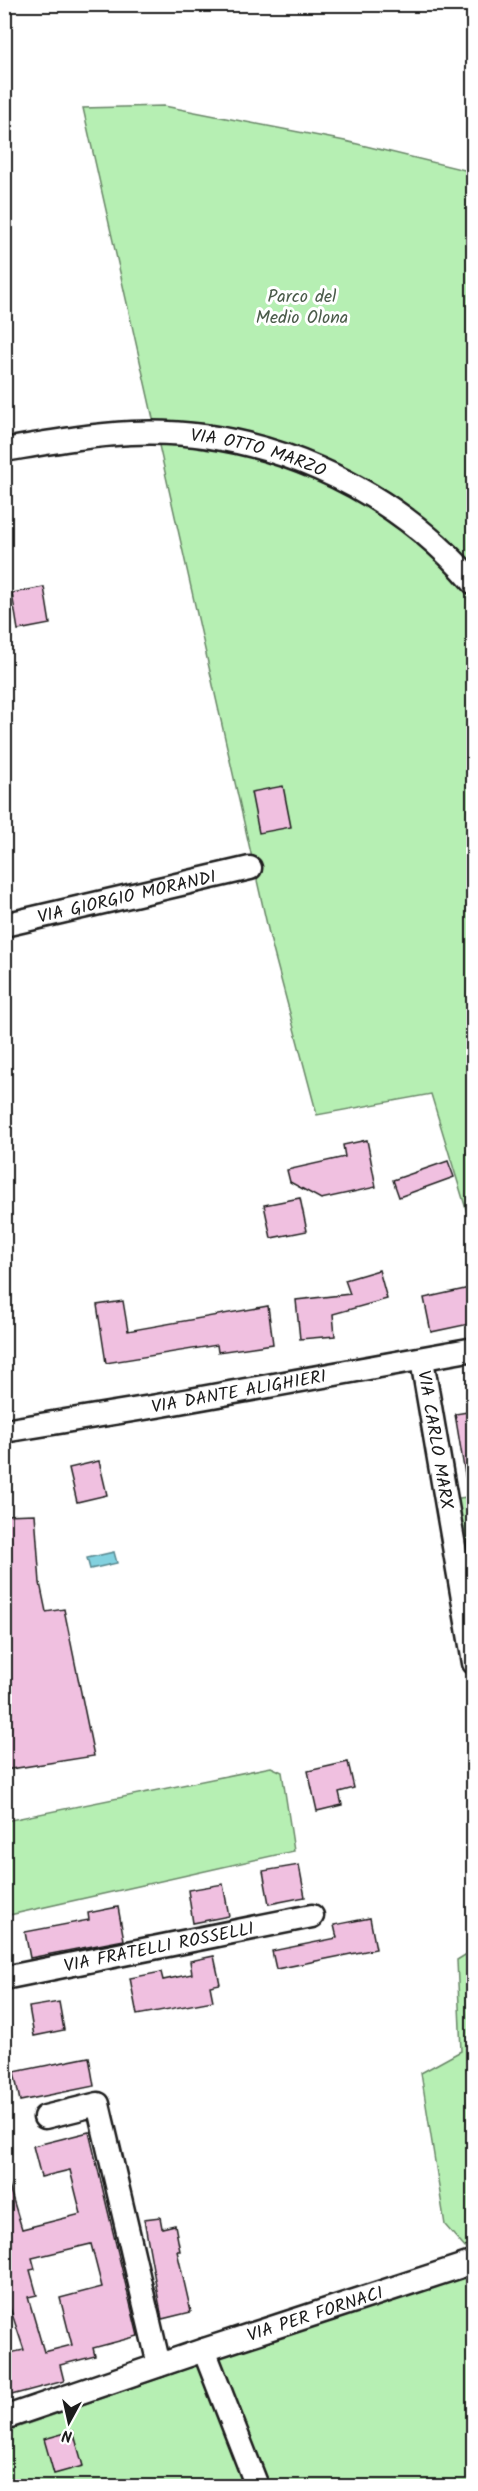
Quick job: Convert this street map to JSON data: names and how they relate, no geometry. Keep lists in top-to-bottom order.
{
  "streets": {
    "street": [
      "VIA OTTO MARZO",
      "VIA GIORGIO MORANDI",
      "VIA DANTE ALIGHIERI",
      "VIA CARLO MARX",
      "VIA FRATELLI ROSSELLI",
      "VIA PER FORNACI"
    ]
  },
  "crossings": [
    ["VIA DANTE ALIGHIERI", "VIA CARLO MARX"]
  ],
  "parks": ["Parco del Medio Olona"],
  "north": "bottom"
}
